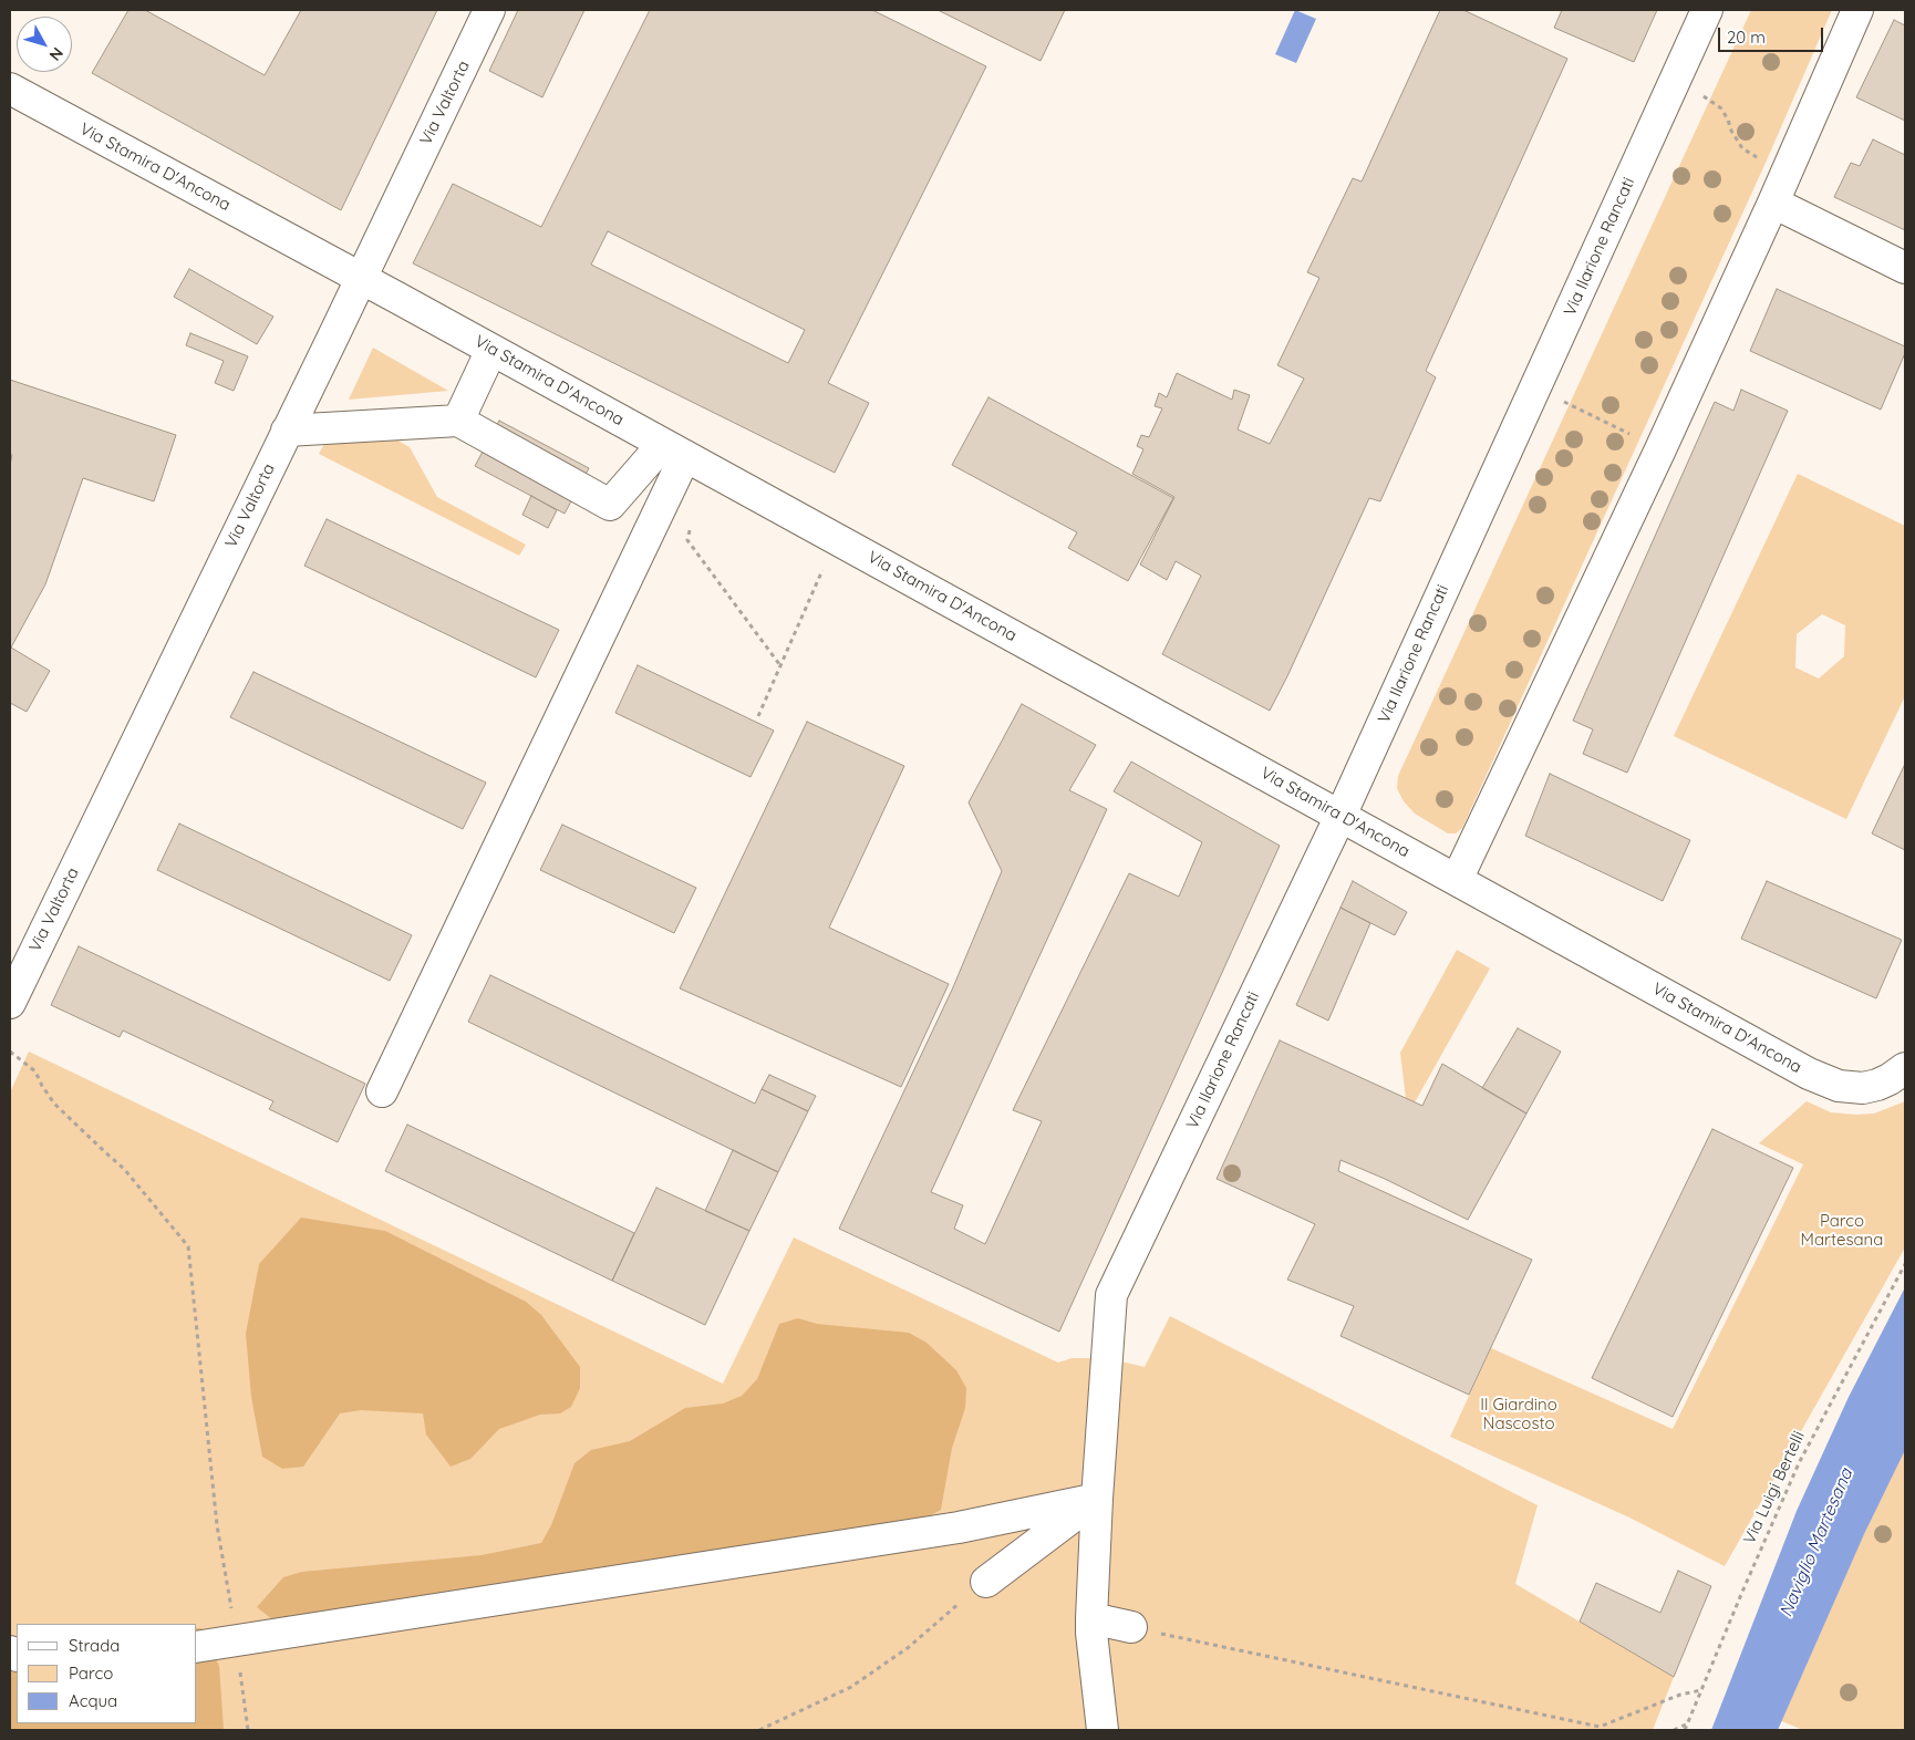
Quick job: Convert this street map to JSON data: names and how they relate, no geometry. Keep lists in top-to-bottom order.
{
  "streets": {
    "street": ["Via Valtorta", "Via Stamira D'Ancona", "Via Ilarione Rancati"],
    "path": ["Via Luigi Bertelli"]
  },
  "crossings": [
    ["Via Valtorta", "Via Stamira D'Ancona"],
    ["Via Stamira D'Ancona", "Via Ilarione Rancati"]
  ],
  "water": ["Naviglio Martesana"],
  "parks": ["Parco Martesana", "Il Giardino Nascosto"],
  "legend": ["Strada", "Parco", "Acqua"],
  "scale_bar": "20 m",
  "north": "bottom right"
}
